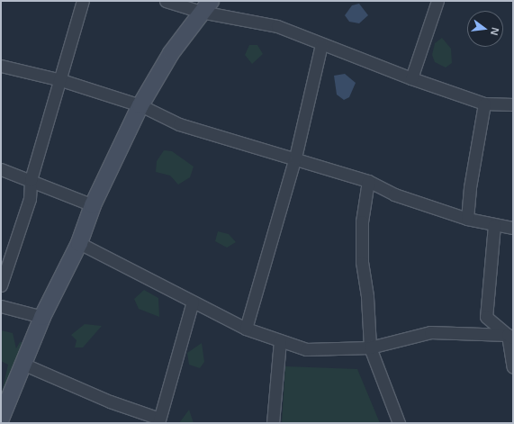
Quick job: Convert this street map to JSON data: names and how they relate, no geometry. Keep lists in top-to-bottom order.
{
  "north": "right"
}
